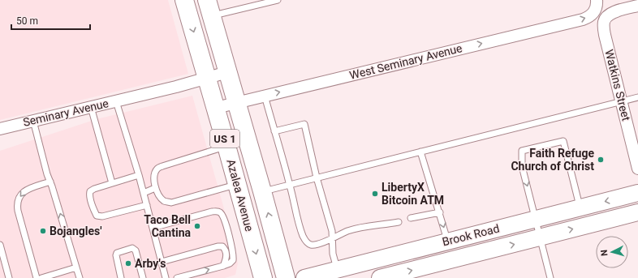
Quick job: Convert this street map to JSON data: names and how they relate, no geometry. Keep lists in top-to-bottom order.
{
  "streets": {
    "main road": ["US 1", "Azalea Avenue", "Brook Road"],
    "street": ["West Seminary Avenue", "Watkins Street", "Seminary Avenue"]
  },
  "crossings": [
    ["West Seminary Avenue", "Azalea Avenue"],
    ["Seminary Avenue", "Azalea Avenue"]
  ],
  "one_way": ["West Seminary Avenue"],
  "places": [
    "Faith Refuge Church of Christ",
    "LibertyX Bitcoin ATM",
    "Taco Bell Cantina",
    "Bojangles'",
    "Arby's"
  ],
  "scale_bar": "50 m",
  "north": "left"
}
